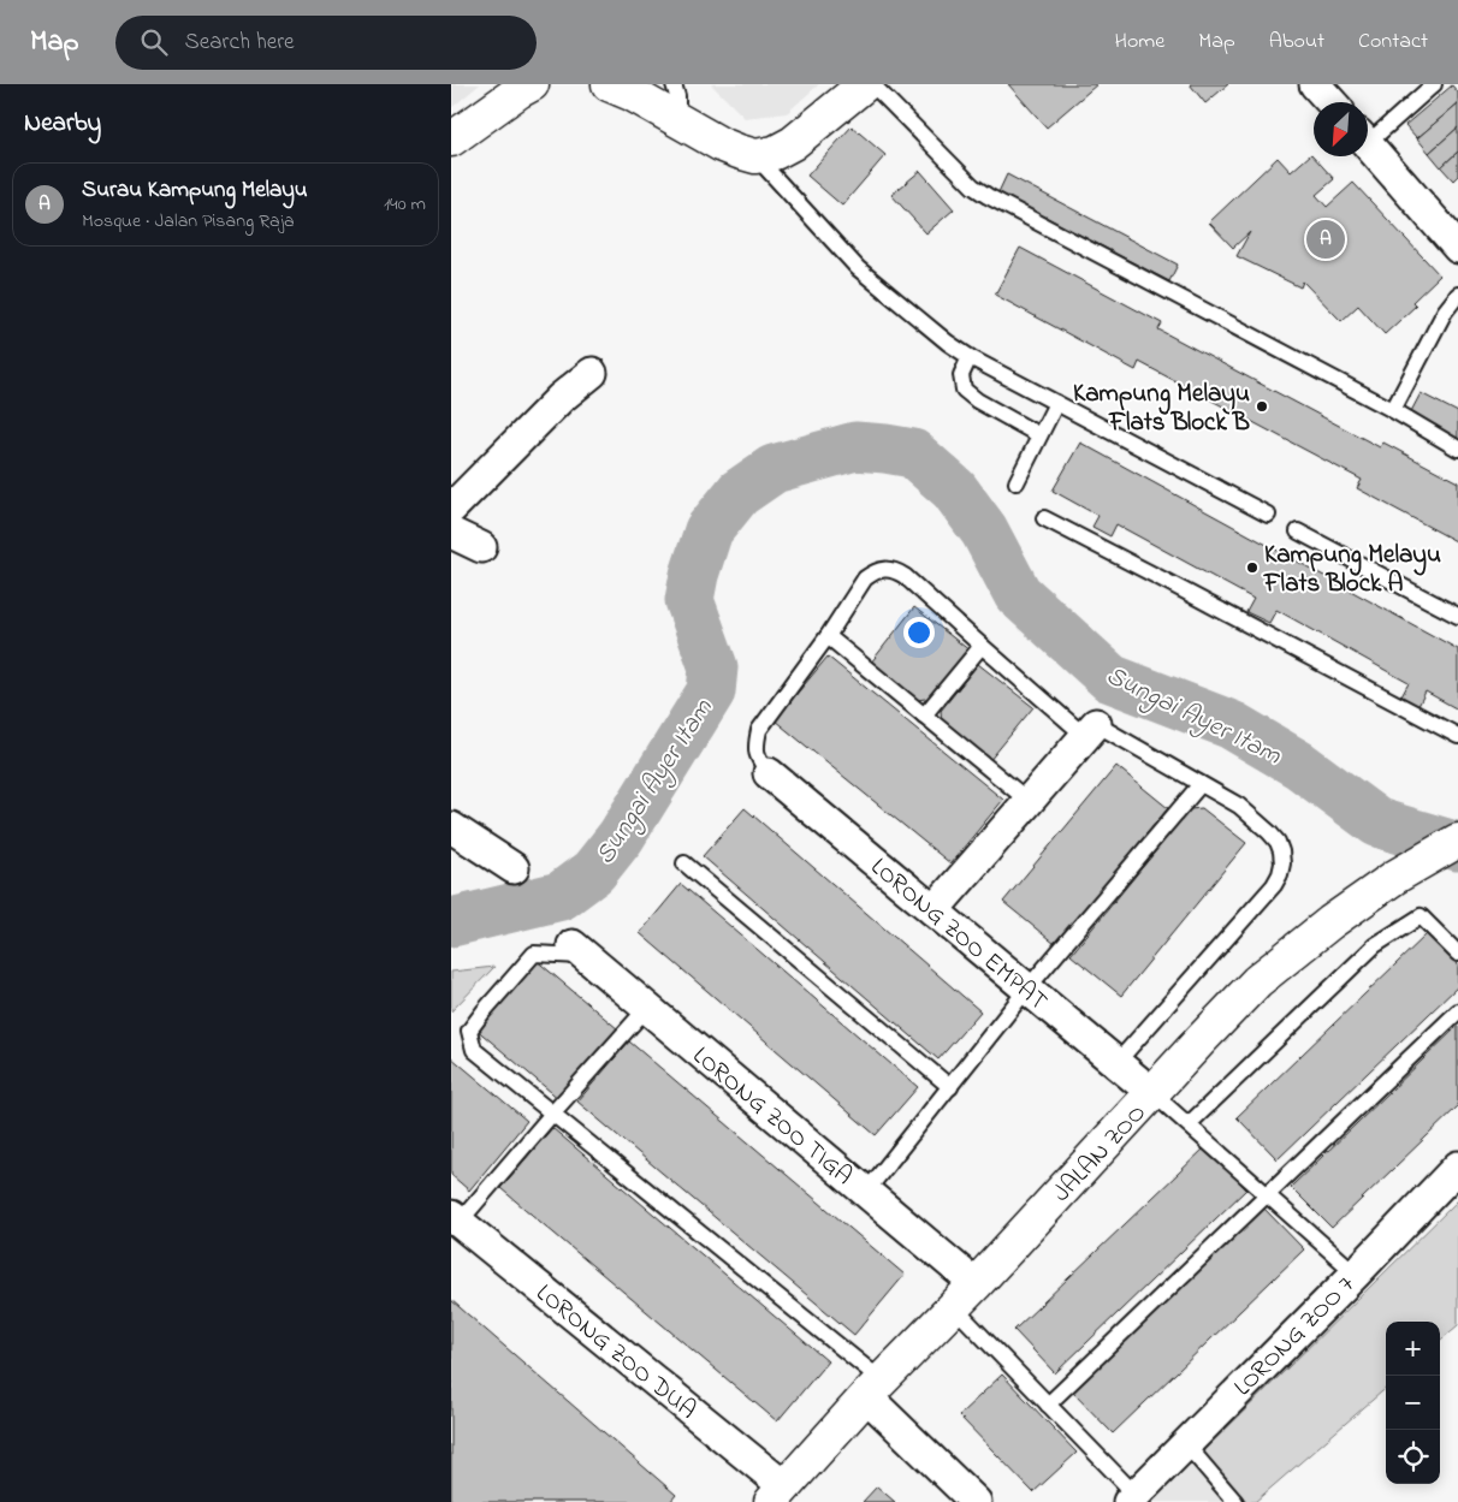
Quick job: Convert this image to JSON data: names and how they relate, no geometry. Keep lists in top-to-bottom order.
{
  "streets": {
    "main road": ["JALAN ZOO"],
    "street": [
      "LORONG ZOO EMPAT",
      "LORONG ZOO TIGA",
      "LORONG ZOO 7",
      "LORONG ZOO DUA"
    ]
  },
  "crossings": [
    ["LORONG ZOO EMPAT", "JALAN ZOO"],
    ["LORONG ZOO TIGA", "JALAN ZOO"],
    ["JALAN ZOO", "LORONG ZOO DUA"]
  ],
  "water": ["Sungai Ayer Itam"],
  "places": ["Kampung Melayu Flats Block B", "Kampung Melayu Flats Block A"],
  "north": "bottom left",
  "page": {
    "header": "Map",
    "search": "Search here",
    "nav": [
      "Home",
      "Map",
      "About",
      "Contact"
    ],
    "heading": "Nearby",
    "list": [
      {
        "mark": "A",
        "name": "Surau Kampung Melayu",
        "note": "Mosque · Jalan Pisang Raja",
        "value": "140 m"
      }
    ],
    "pins": "A",
    "map_buttons": ["+", "−"]
  }
}
